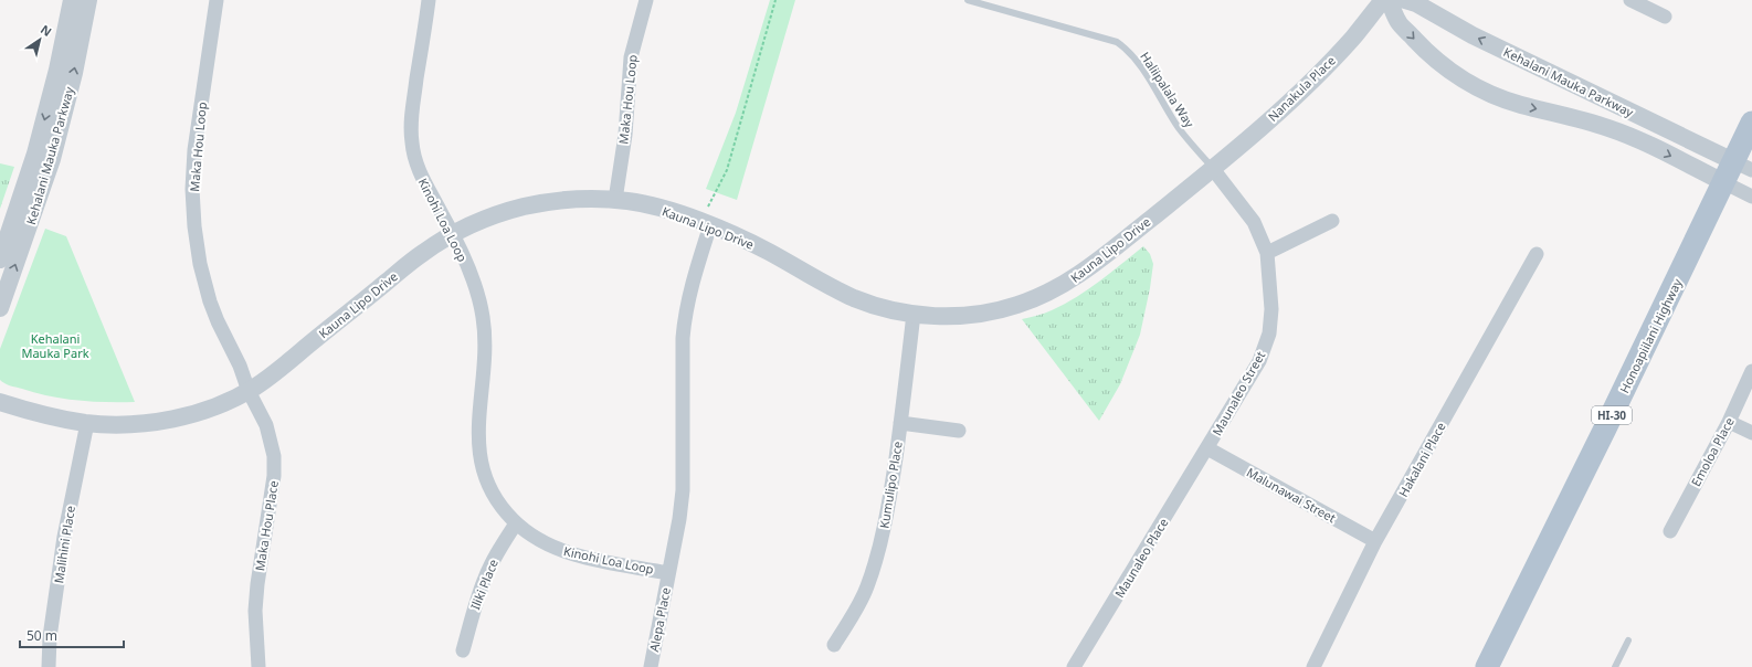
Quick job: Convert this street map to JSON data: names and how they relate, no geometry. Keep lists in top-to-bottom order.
{
  "streets": {
    "main road": ["Honoapiilani Highway", "HI-30"],
    "street": [
      "Kehalani Mauka Parkway",
      "Nanakula Place",
      "Maka Hou Loop",
      "Kinohi Loa Loop",
      "Kauna Lipo Drive",
      "Maunaleo Street",
      "Emoloa Place",
      "Hakalani Place",
      "Kumulipo Place",
      "Malunawai Street",
      "Maka Hou Place",
      "Malihini Place",
      "Maunaleo Place",
      "Iliki Place",
      "Alepa Place"
    ],
    "lane": ["Haliipalala Way"]
  },
  "crossings": [
    ["Kehalani Mauka Parkway", "Honoapiilani Highway"],
    ["Nanakula Place", "Haliipalala Way"],
    ["Nanakula Place", "Kauna Lipo Drive"],
    ["Nanakula Place", "Maunaleo Street"],
    ["Haliipalala Way", "Kauna Lipo Drive"],
    ["Haliipalala Way", "Maunaleo Street"],
    ["Maka Hou Loop", "Kauna Lipo Drive"],
    ["Maka Hou Loop", "Maka Hou Place"],
    ["Kinohi Loa Loop", "Kauna Lipo Drive"],
    ["Kinohi Loa Loop", "Iliki Place"],
    ["Kinohi Loa Loop", "Alepa Place"],
    ["Kauna Lipo Drive", "Maunaleo Street"],
    ["Kauna Lipo Drive", "Kumulipo Place"],
    ["Kauna Lipo Drive", "Maka Hou Place"],
    ["Kauna Lipo Drive", "Malihini Place"],
    ["Maunaleo Street", "Malunawai Street"],
    ["Maunaleo Street", "Maunaleo Place"],
    ["Hakalani Place", "Malunawai Street"],
    ["Malunawai Street", "Maunaleo Place"]
  ],
  "parks": ["Kehalani Mauka Park"],
  "scale_bar": "50 m",
  "north": "top right"
}
